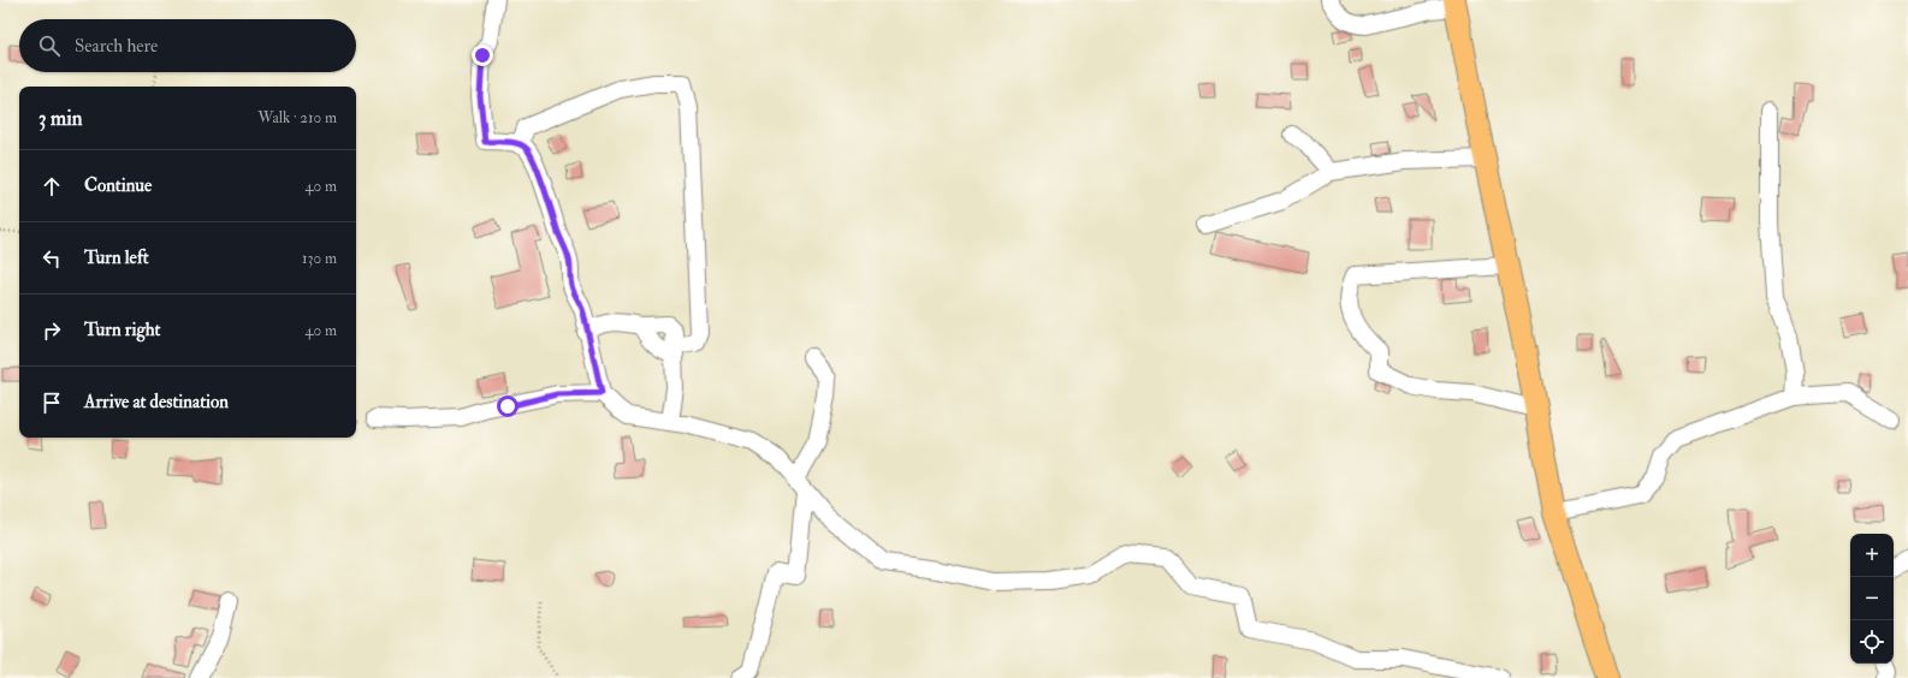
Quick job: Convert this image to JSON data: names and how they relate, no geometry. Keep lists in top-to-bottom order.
{
  "page": {
    "search": "Search here",
    "heading": ["3 min", "Walk · 210 m"],
    "list": [
      ["Continue", "40 m"],
      ["Turn left", "130 m"],
      ["Turn right", "40 m"],
      "Arrive at destination"
    ],
    "map_buttons": ["+", "−"]
  }
}
